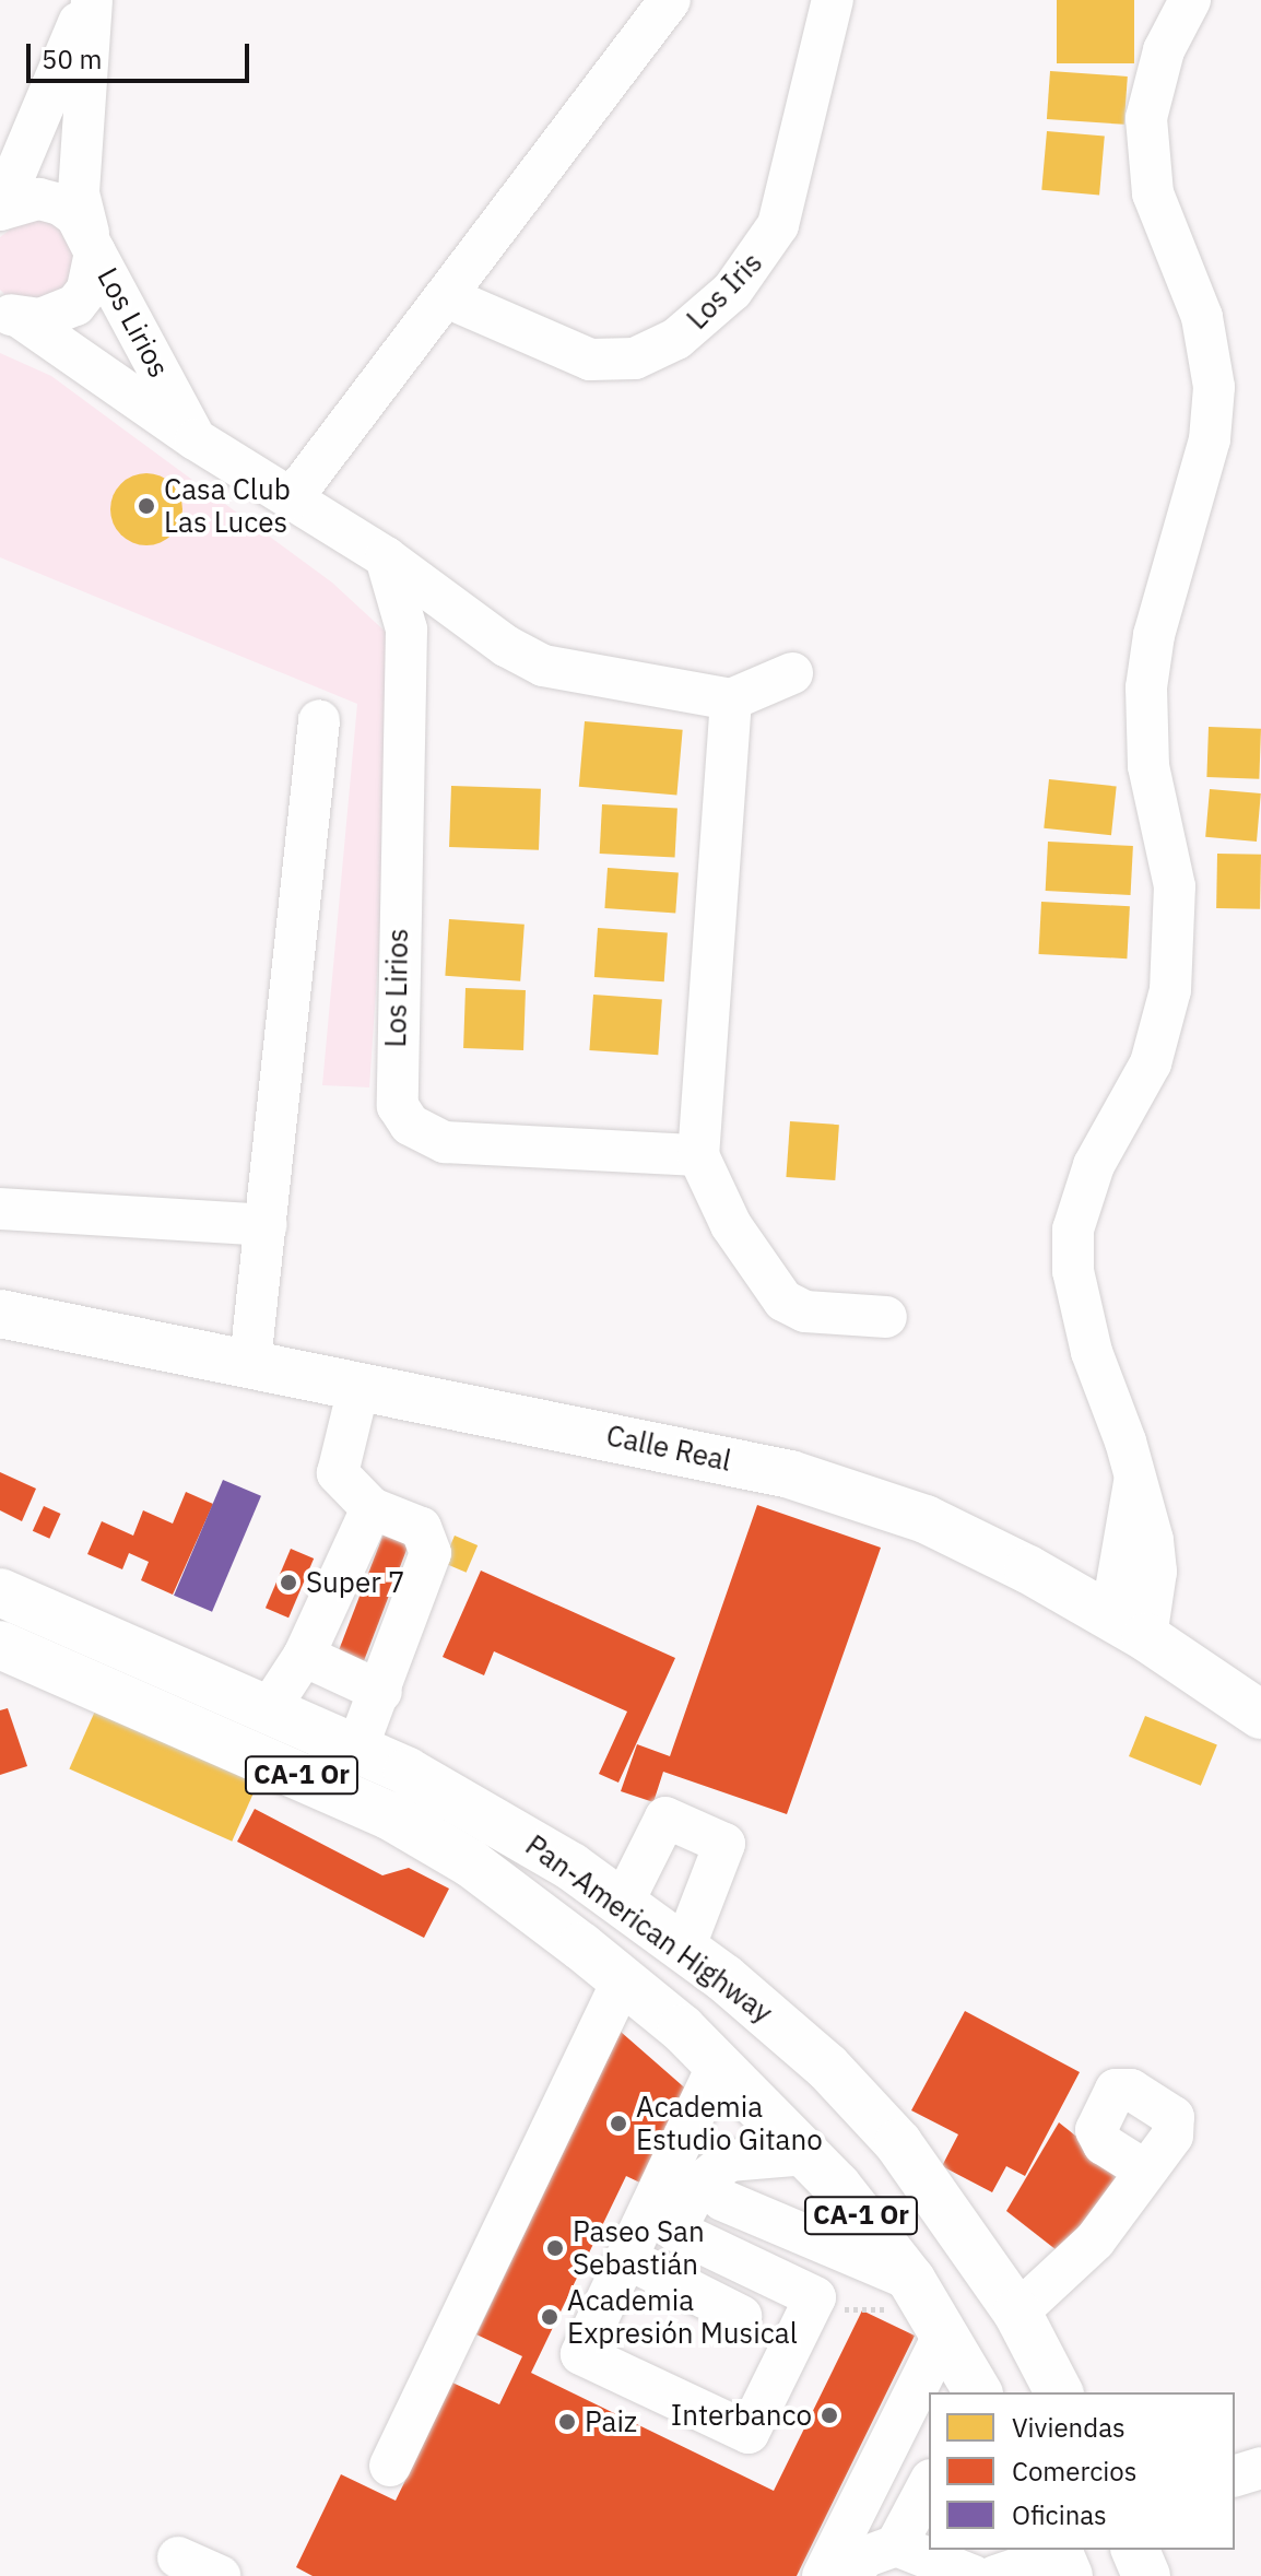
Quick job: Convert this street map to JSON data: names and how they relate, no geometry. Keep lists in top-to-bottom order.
{
  "streets": {
    "main road": ["Calle Real", "CA-1 Or", "Pan-American Highway"],
    "street": ["Los Iris", "Los Lirios"]
  },
  "places": [
    "Casa Club Las Luces",
    "Super 7",
    "Academia Estudio Gitano",
    "Paseo San Sebastián",
    "Academia Expresión Musical",
    "Interbanco",
    "Paiz"
  ],
  "legend": ["Viviendas", "Comercios", "Oficinas"],
  "scale_bar": "50 m"
}
